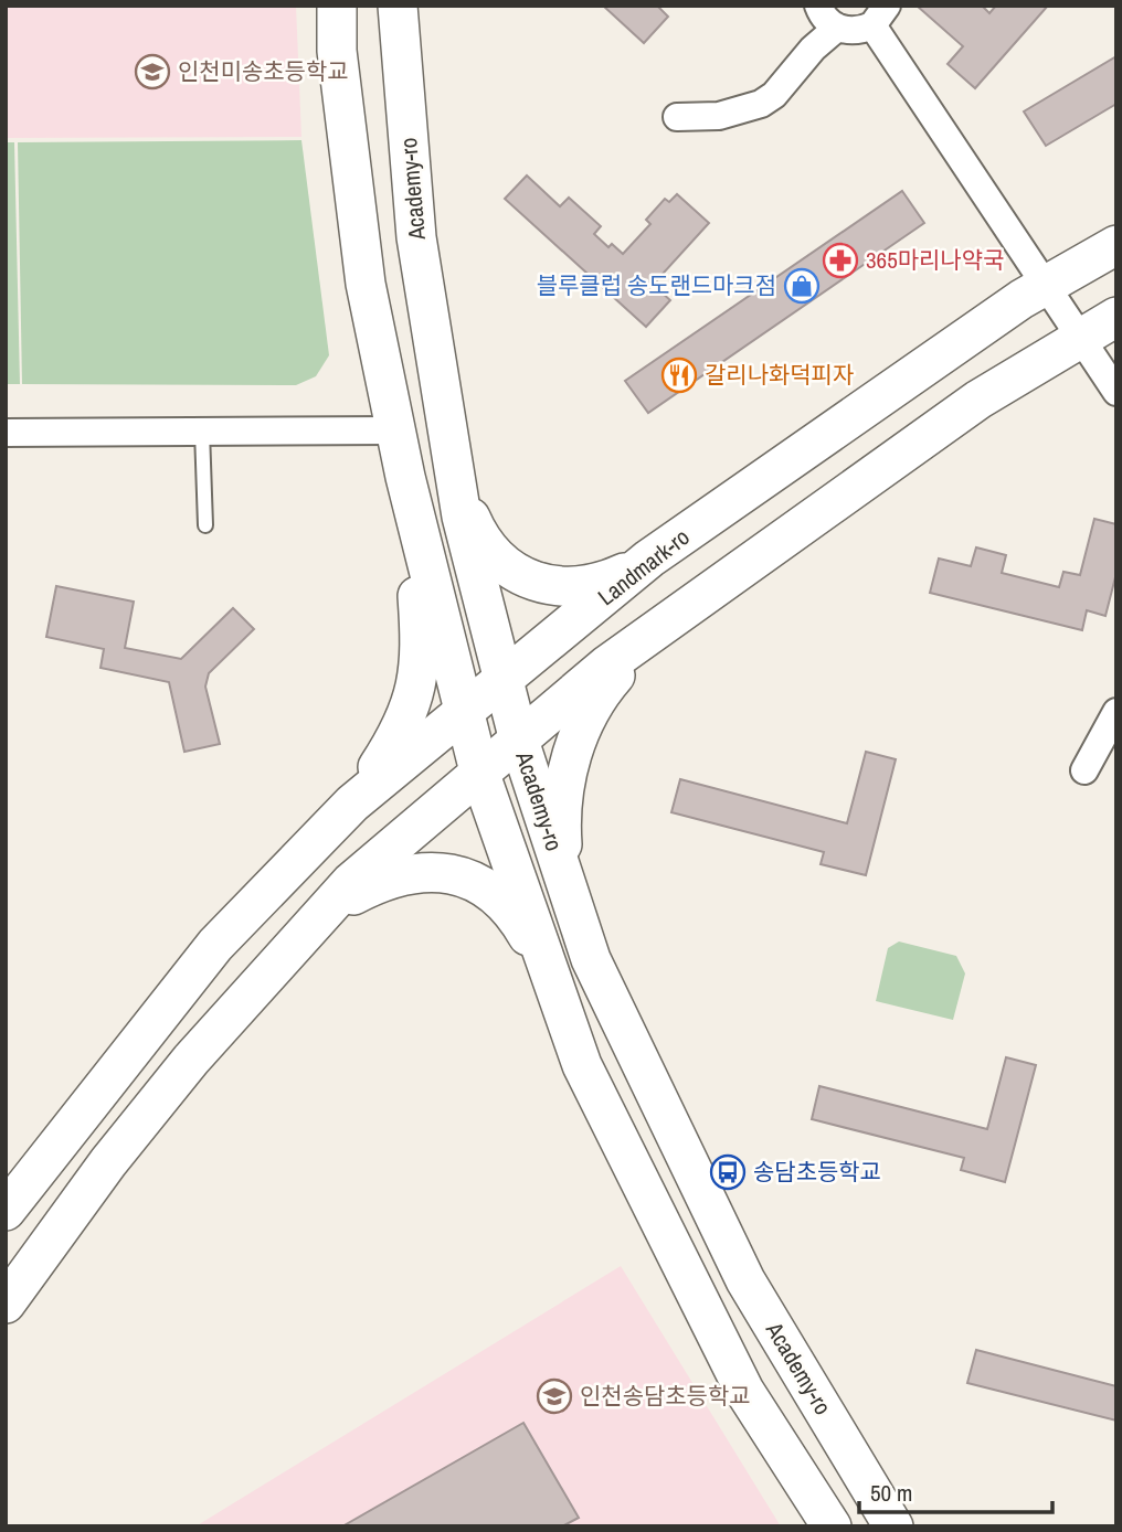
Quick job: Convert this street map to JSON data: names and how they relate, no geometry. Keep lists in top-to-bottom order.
{
  "streets": {
    "main road": ["Academy-ro", "Landmark-ro"]
  },
  "crossings": [
    ["Academy-ro", "Landmark-ro"]
  ],
  "places": {
    "school or university": ["인천미송초등학교", "인천송담초등학교"],
    "pharmacy": ["365마리나약국"],
    "shop": ["블루클럽 송도랜드마크점"],
    "restaurant": ["갈리나화덕피자"],
    "bus stop": ["송담초등학교"]
  },
  "scale_bar": "50 m"
}
